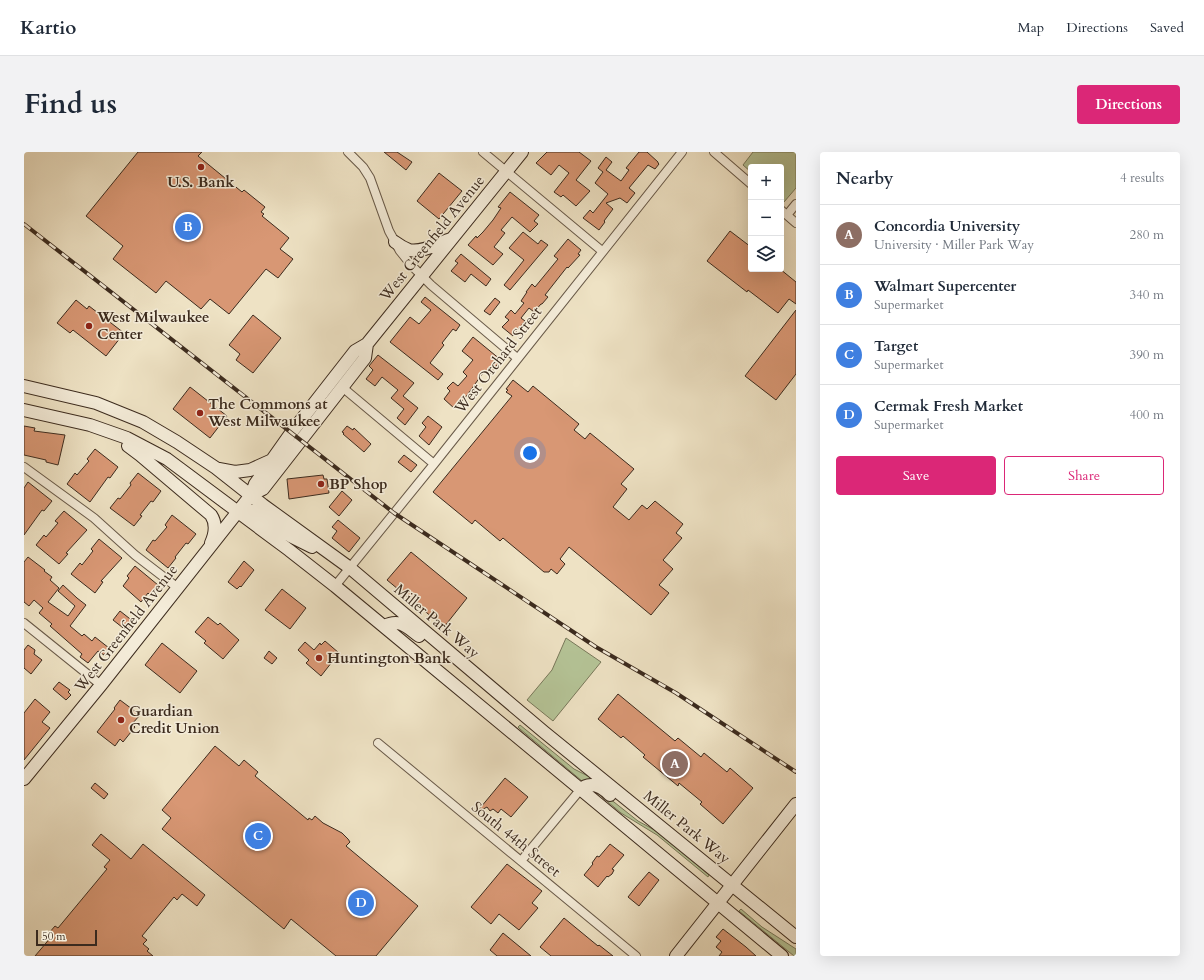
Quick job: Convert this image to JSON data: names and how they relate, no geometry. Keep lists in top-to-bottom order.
{
  "streets": {
    "main road": ["West Greenfield Avenue", "Miller Park Way"],
    "street": ["West Orchard Street", "South 44th Street"]
  },
  "crossings": [
    ["West Greenfield Avenue", "Miller Park Way"],
    ["West Orchard Street", "Miller Park Way"]
  ],
  "places": [
    "U.S. Bank",
    "West Milwaukee Center",
    "The Commons at West Milwaukee",
    "BP Shop",
    "Huntington Bank",
    "Guardian Credit Union"
  ],
  "scale_bar": "50 m",
  "page": {
    "header": "Kartio",
    "nav": ["Map", "Directions", "Saved"],
    "title": "Find us",
    "buttons": [
      "Directions",
      ["Save", "Share"]
    ],
    "heading": ["Nearby", "4 results"],
    "map_buttons": ["+", "−"],
    "list": [
      {
        "mark": "A",
        "name": "Concordia University",
        "note": "University · Miller Park Way",
        "value": "280 m"
      },
      {
        "mark": "B",
        "name": "Walmart Supercenter",
        "note": "Supermarket",
        "value": "340 m"
      },
      {
        "mark": "C",
        "name": "Target",
        "note": "Supermarket",
        "value": "390 m"
      },
      {
        "mark": "D",
        "name": "Cermak Fresh Market",
        "note": "Supermarket",
        "value": "400 m"
      }
    ],
    "pins": [
      "B",
      "A",
      "C",
      "D"
    ],
    "scale": "50 m"
  }
}
